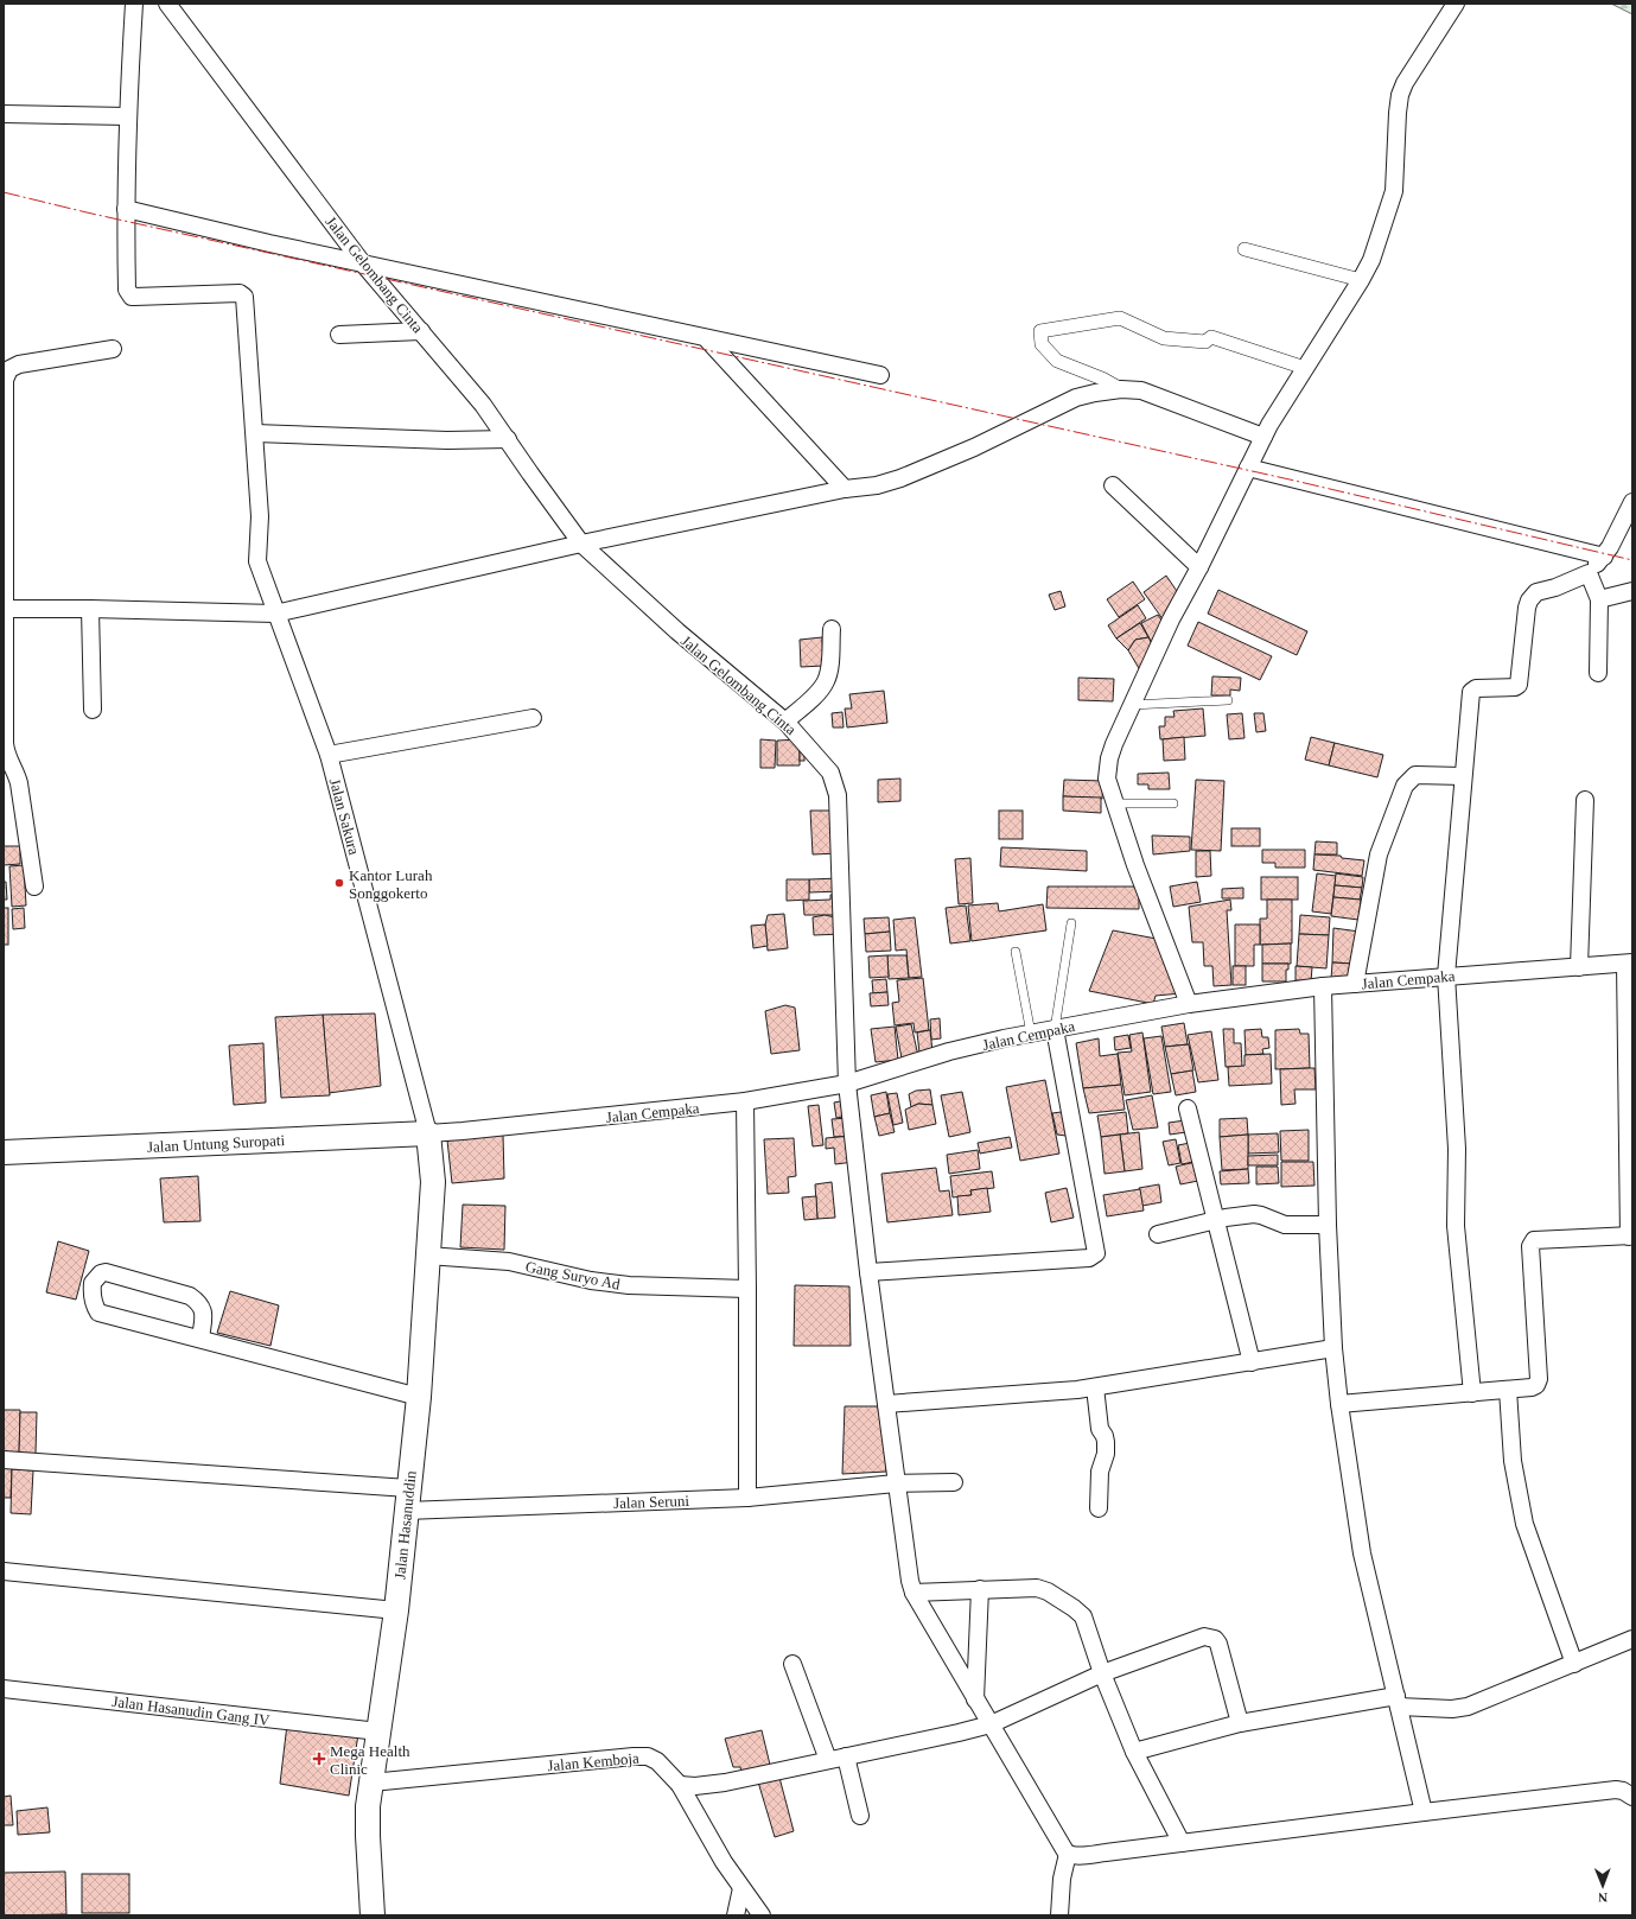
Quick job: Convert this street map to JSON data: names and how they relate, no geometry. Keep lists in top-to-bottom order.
{
  "streets": {
    "main road": ["Jalan Untung Suropati", "Jalan Hasanuddin"],
    "street": [
      "Jalan Gelombang Cinta",
      "Jalan Sakura",
      "Jalan Cempaka",
      "Gang Suryo Ad",
      "Jalan Seruni",
      "Jalan Hasanudin Gang IV",
      "Jalan Kemboja"
    ]
  },
  "crossings": [
    ["Jalan Gelombang Cinta", "Jalan Cempaka"],
    ["Jalan Gelombang Cinta", "Jalan Seruni"],
    ["Jalan Sakura", "Jalan Cempaka"],
    ["Jalan Sakura", "Jalan Untung Suropati"],
    ["Jalan Sakura", "Jalan Hasanuddin"],
    ["Jalan Cempaka", "Jalan Untung Suropati"],
    ["Jalan Cempaka", "Jalan Hasanuddin"],
    ["Jalan Untung Suropati", "Jalan Hasanuddin"],
    ["Gang Suryo Ad", "Jalan Hasanuddin"],
    ["Jalan Seruni", "Jalan Hasanuddin"],
    ["Jalan Hasanuddin", "Jalan Hasanudin Gang IV"],
    ["Jalan Hasanuddin", "Jalan Kemboja"]
  ],
  "places": {
    "other": ["Kantor Lurah Songgokerto"],
    "health": ["Mega Health Clinic"]
  },
  "north": "bottom"
}
